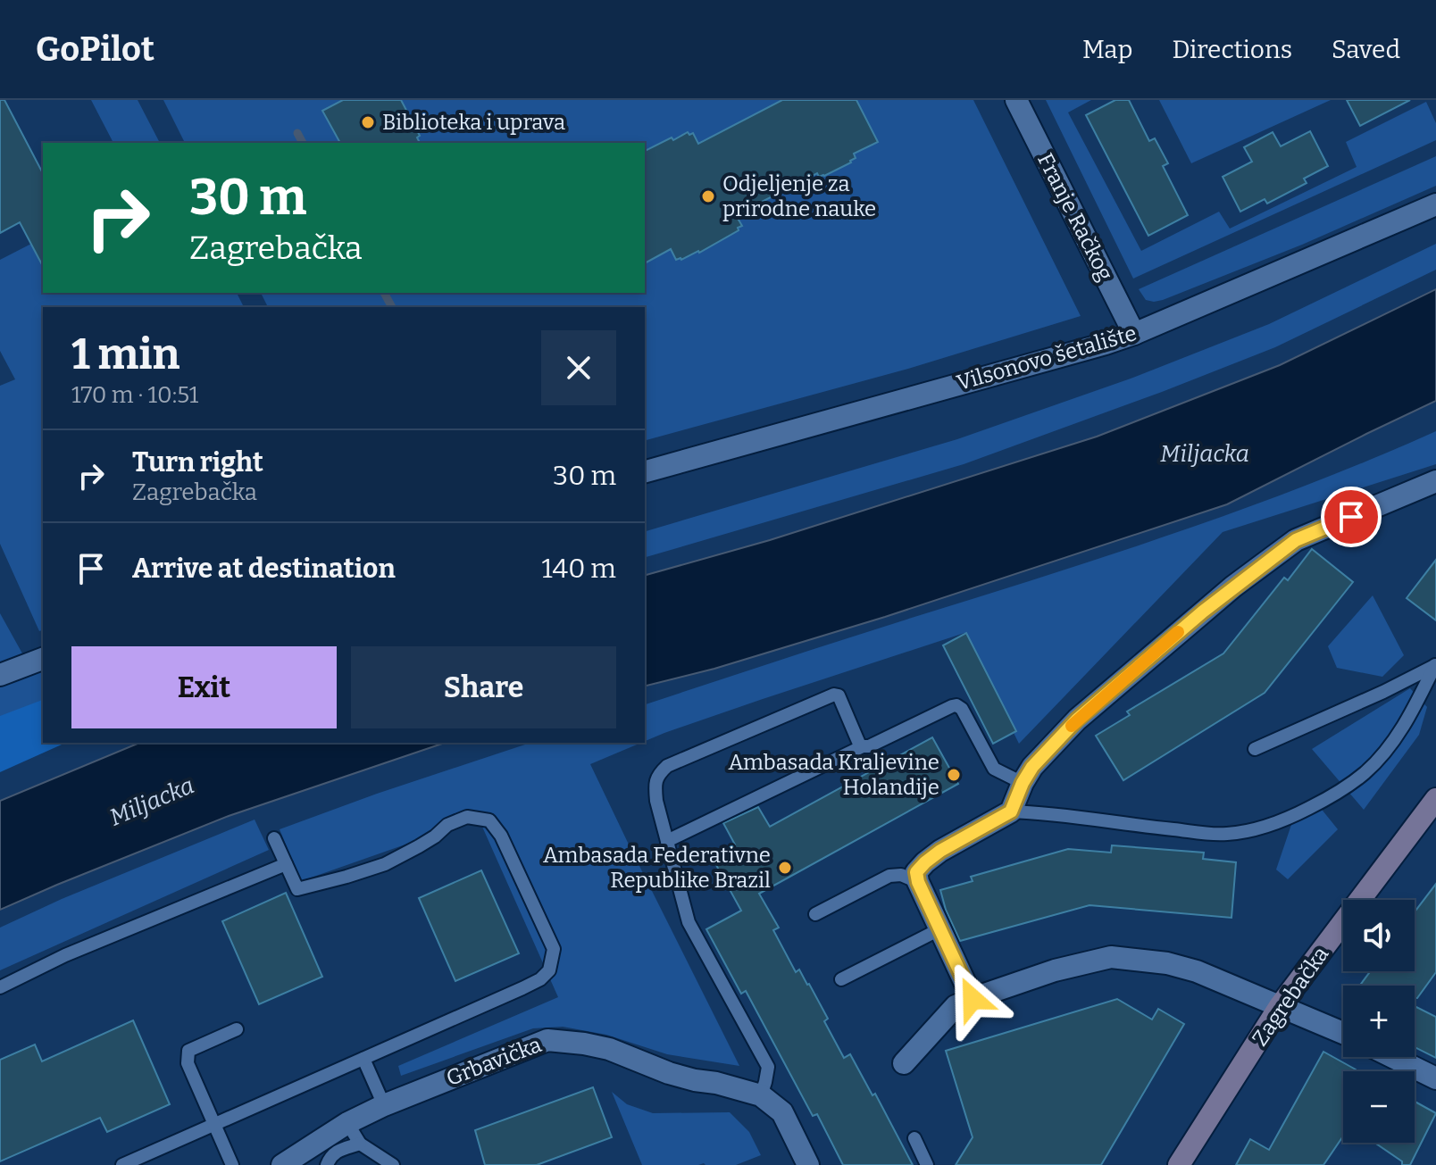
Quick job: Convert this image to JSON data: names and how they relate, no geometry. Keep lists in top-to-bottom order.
{
  "streets": {
    "main road": ["Zagrebačka"],
    "street": ["Franje Račkog", "Vilsonovo šetalište", "Grbavička"]
  },
  "crossings": [
    ["Franje Račkog", "Vilsonovo šetalište"]
  ],
  "water": ["Miljacka"],
  "places": [
    "Biblioteka i uprava",
    "Odjeljenje za prirodne nauke",
    "Ambasada Kraljevine Holandije",
    "Ambasada Federativne Republike Brazil"
  ],
  "page": {
    "header": "GoPilot",
    "nav": ["Map", "Directions", "Saved"],
    "turn": ["30 m", "Zagrebačka"],
    "heading": ["1 min", "170 m · 10:51"],
    "list": [
      {
        "name": "Turn right",
        "note": "Zagrebačka",
        "value": "30 m"
      },
      {
        "name": "Arrive at destination",
        "value": "140 m"
      }
    ],
    "buttons": ["Exit", "Share"],
    "map_buttons": ["+", "−"]
  }
}
